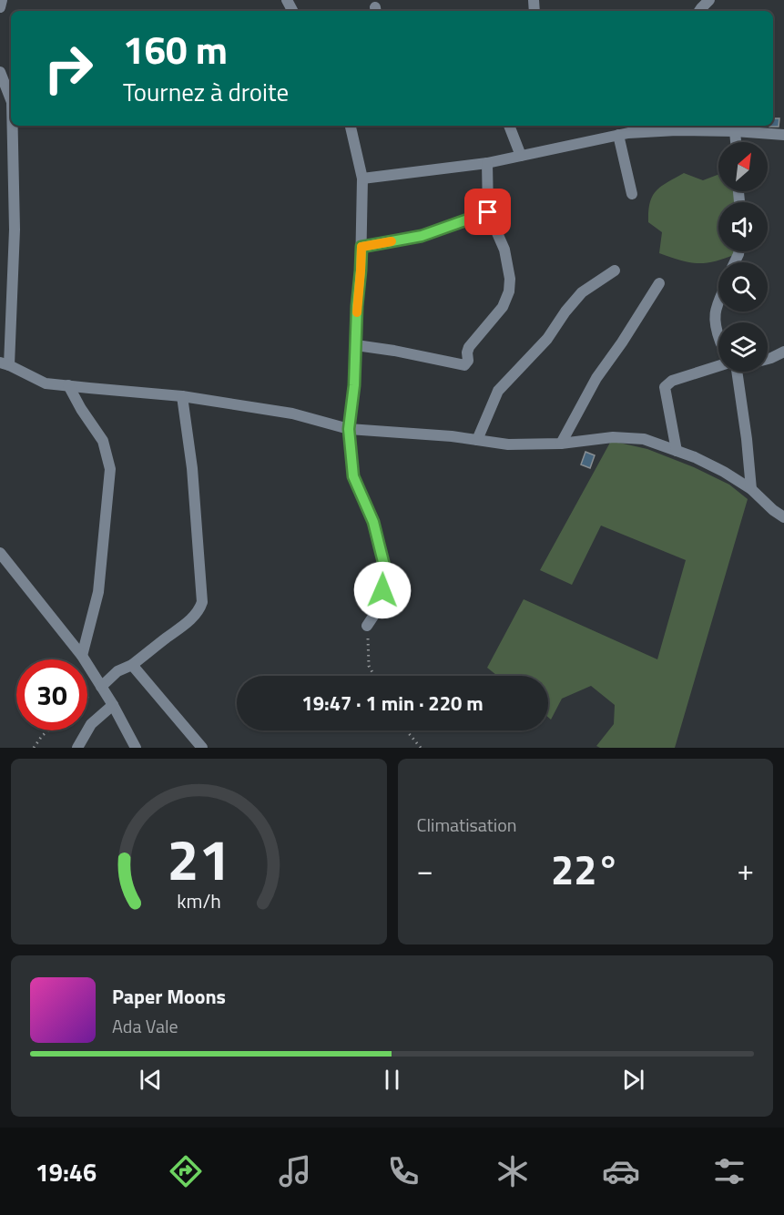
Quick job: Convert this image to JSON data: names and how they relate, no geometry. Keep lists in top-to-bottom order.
{
  "north": "top right",
  "page": {
    "turn": ["160 m", "Tournez à droite"],
    "limit": "30",
    "trip": "19:47 · 1 min · 220 m",
    "tile": "Climatisation",
    "heat": ["−", "22°", "+"],
    "song": ["Paper Moons", "Ada Vale"],
    "tabs": "19:46",
    "gauge": ["21", "km/h"]
  }
}
